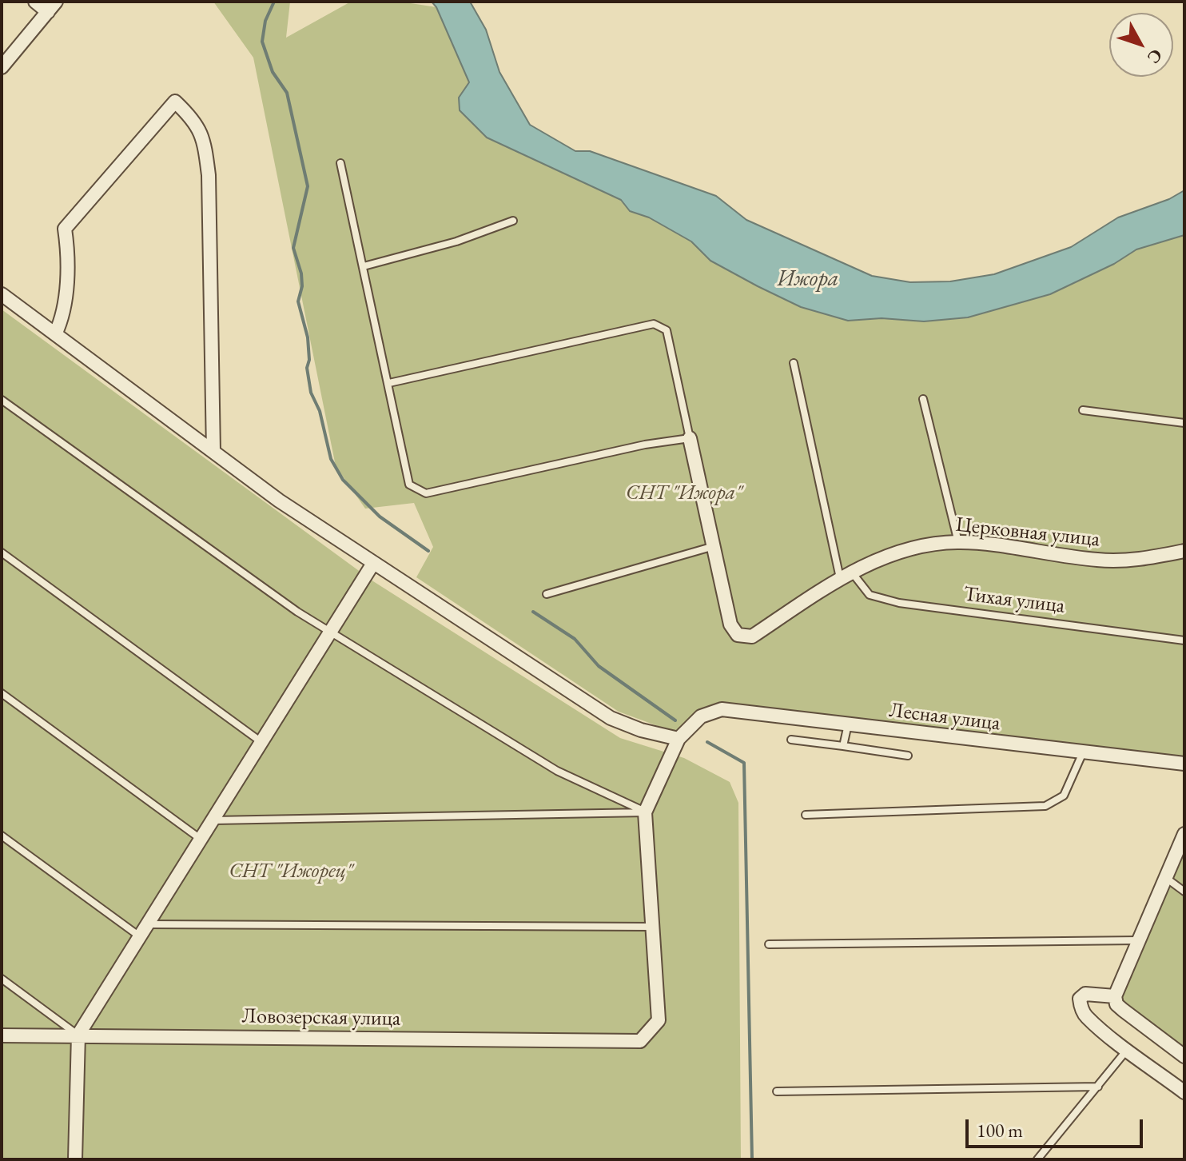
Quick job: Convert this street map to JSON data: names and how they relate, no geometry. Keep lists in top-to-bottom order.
{
  "streets": {
    "street": ["Церковная улица", "Лесная улица", "Ловозерская улица"],
    "lane": ["Тихая улица"]
  },
  "crossings": [
    ["Церковная улица", "Тихая улица"]
  ],
  "water": ["Ижора"],
  "parks": ["СНТ \"Ижора\"", "СНТ \"Ижорец\""],
  "scale_bar": "100 m",
  "north": "bottom right"
}
